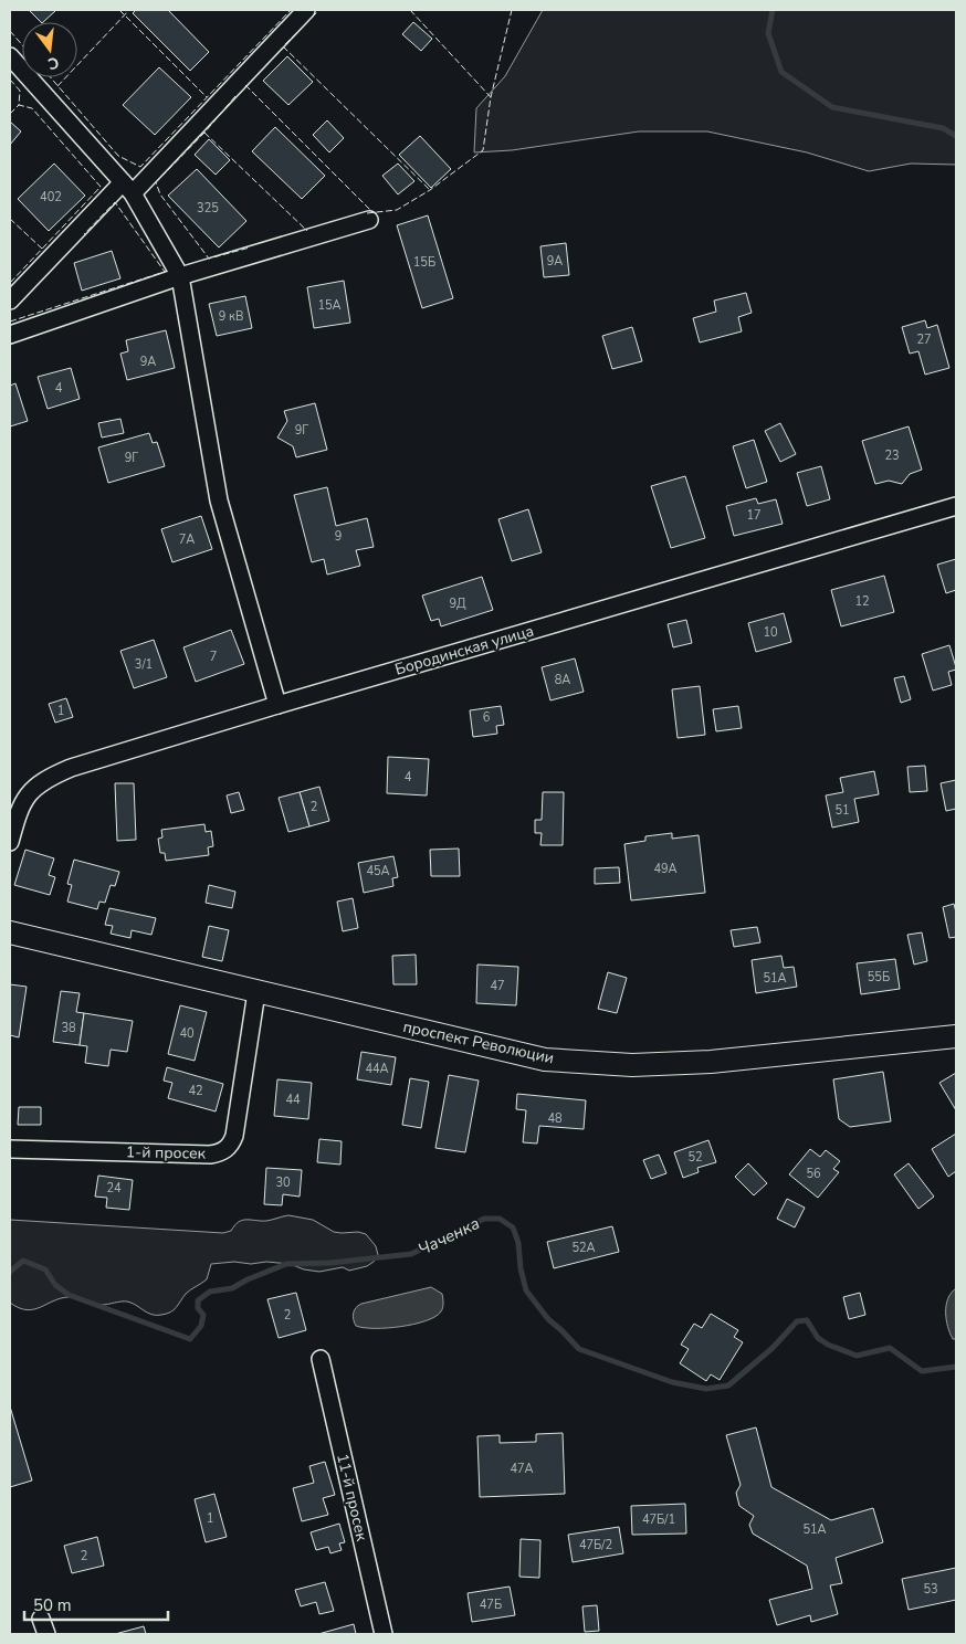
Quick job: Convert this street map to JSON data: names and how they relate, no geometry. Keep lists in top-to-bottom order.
{
  "streets": {
    "street": [
      "Бородинская улица",
      "проспект Революции",
      "1-й просек",
      "11-й просек"
    ]
  },
  "crossings": [
    ["проспект Революции", "1-й просек"]
  ],
  "water": ["Чаченка"],
  "house_numbers": [
    "402",
    "325",
    "9А",
    "15Б",
    "15А",
    "9 кВ",
    "27",
    "9А",
    "4",
    "9Г",
    "23",
    "9Г",
    "17",
    "9",
    "7А",
    "12",
    "9Д",
    "10",
    "7",
    "3/1",
    "8А",
    "1",
    "6",
    "4",
    "2",
    "51",
    "49А",
    "45А",
    "55Б",
    "51А",
    "47",
    "38",
    "40",
    "44А",
    "42",
    "44",
    "48",
    "52",
    "56",
    "30",
    "24",
    "52А",
    "2",
    "47А",
    "1",
    "47Б/1",
    "51А",
    "47Б/2",
    "2",
    "53",
    "47Б"
  ],
  "scale_bar": "50 m",
  "north": "bottom"
}
